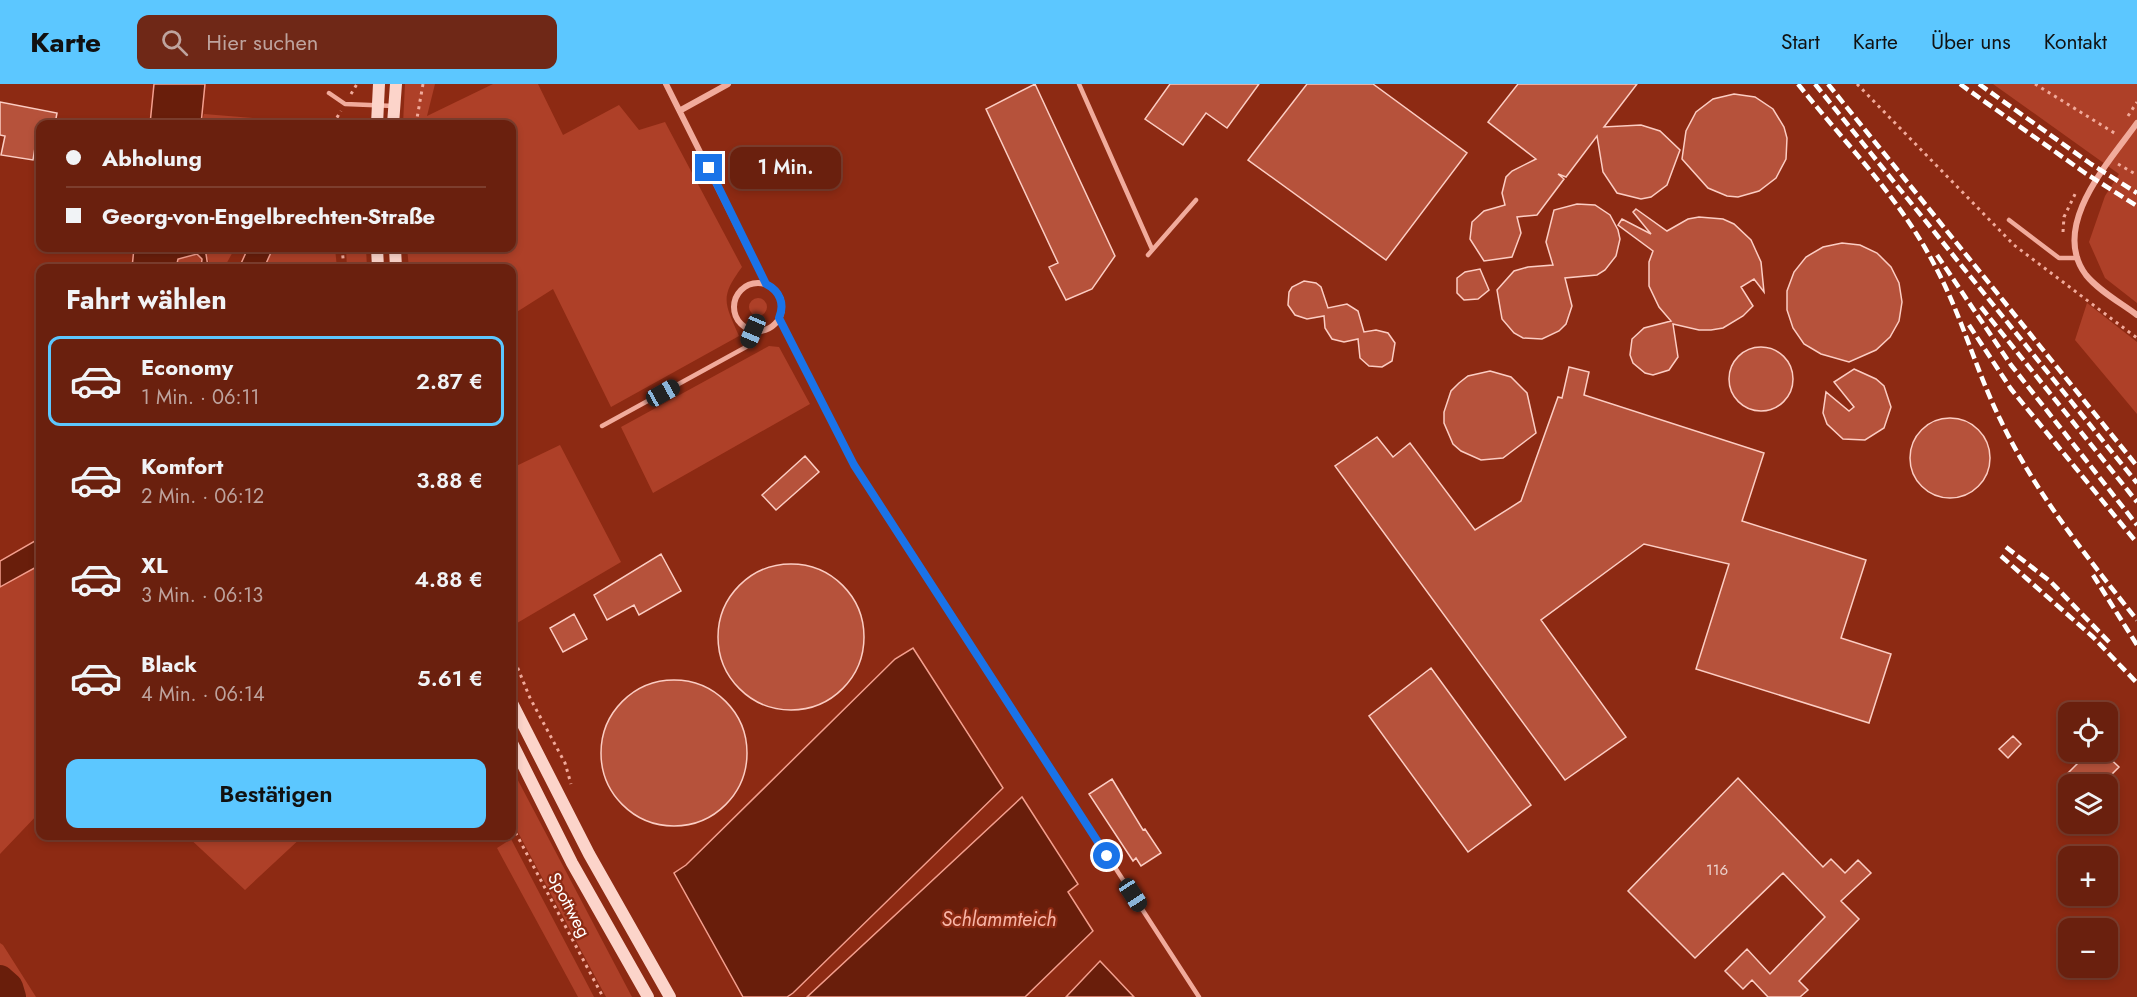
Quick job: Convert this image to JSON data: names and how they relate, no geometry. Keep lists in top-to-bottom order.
{
  "streets": {
    "path": ["Spottweg"]
  },
  "water": ["Schlammteich"],
  "house_numbers": ["116"],
  "page": {
    "header": "Karte",
    "search": "Hier suchen",
    "nav": [
      "Start",
      "Karte",
      "Über uns",
      "Kontakt"
    ],
    "banner": ["Abholung", "Georg-von-Engelbrechten-Straße"],
    "bubble": "1 Min.",
    "heading": "Fahrt wählen",
    "list": [
      {
        "name": "Economy",
        "note": "1 Min. · 06:11",
        "value": "2.87 €"
      },
      {
        "name": "Komfort",
        "note": "2 Min. · 06:12",
        "value": "3.88 €"
      },
      {
        "name": "XL",
        "note": "3 Min. · 06:13",
        "value": "4.88 €"
      },
      {
        "name": "Black",
        "note": "4 Min. · 06:14",
        "value": "5.61 €"
      }
    ],
    "map_buttons": ["+", "−"],
    "buttons": "Bestätigen"
  }
}
